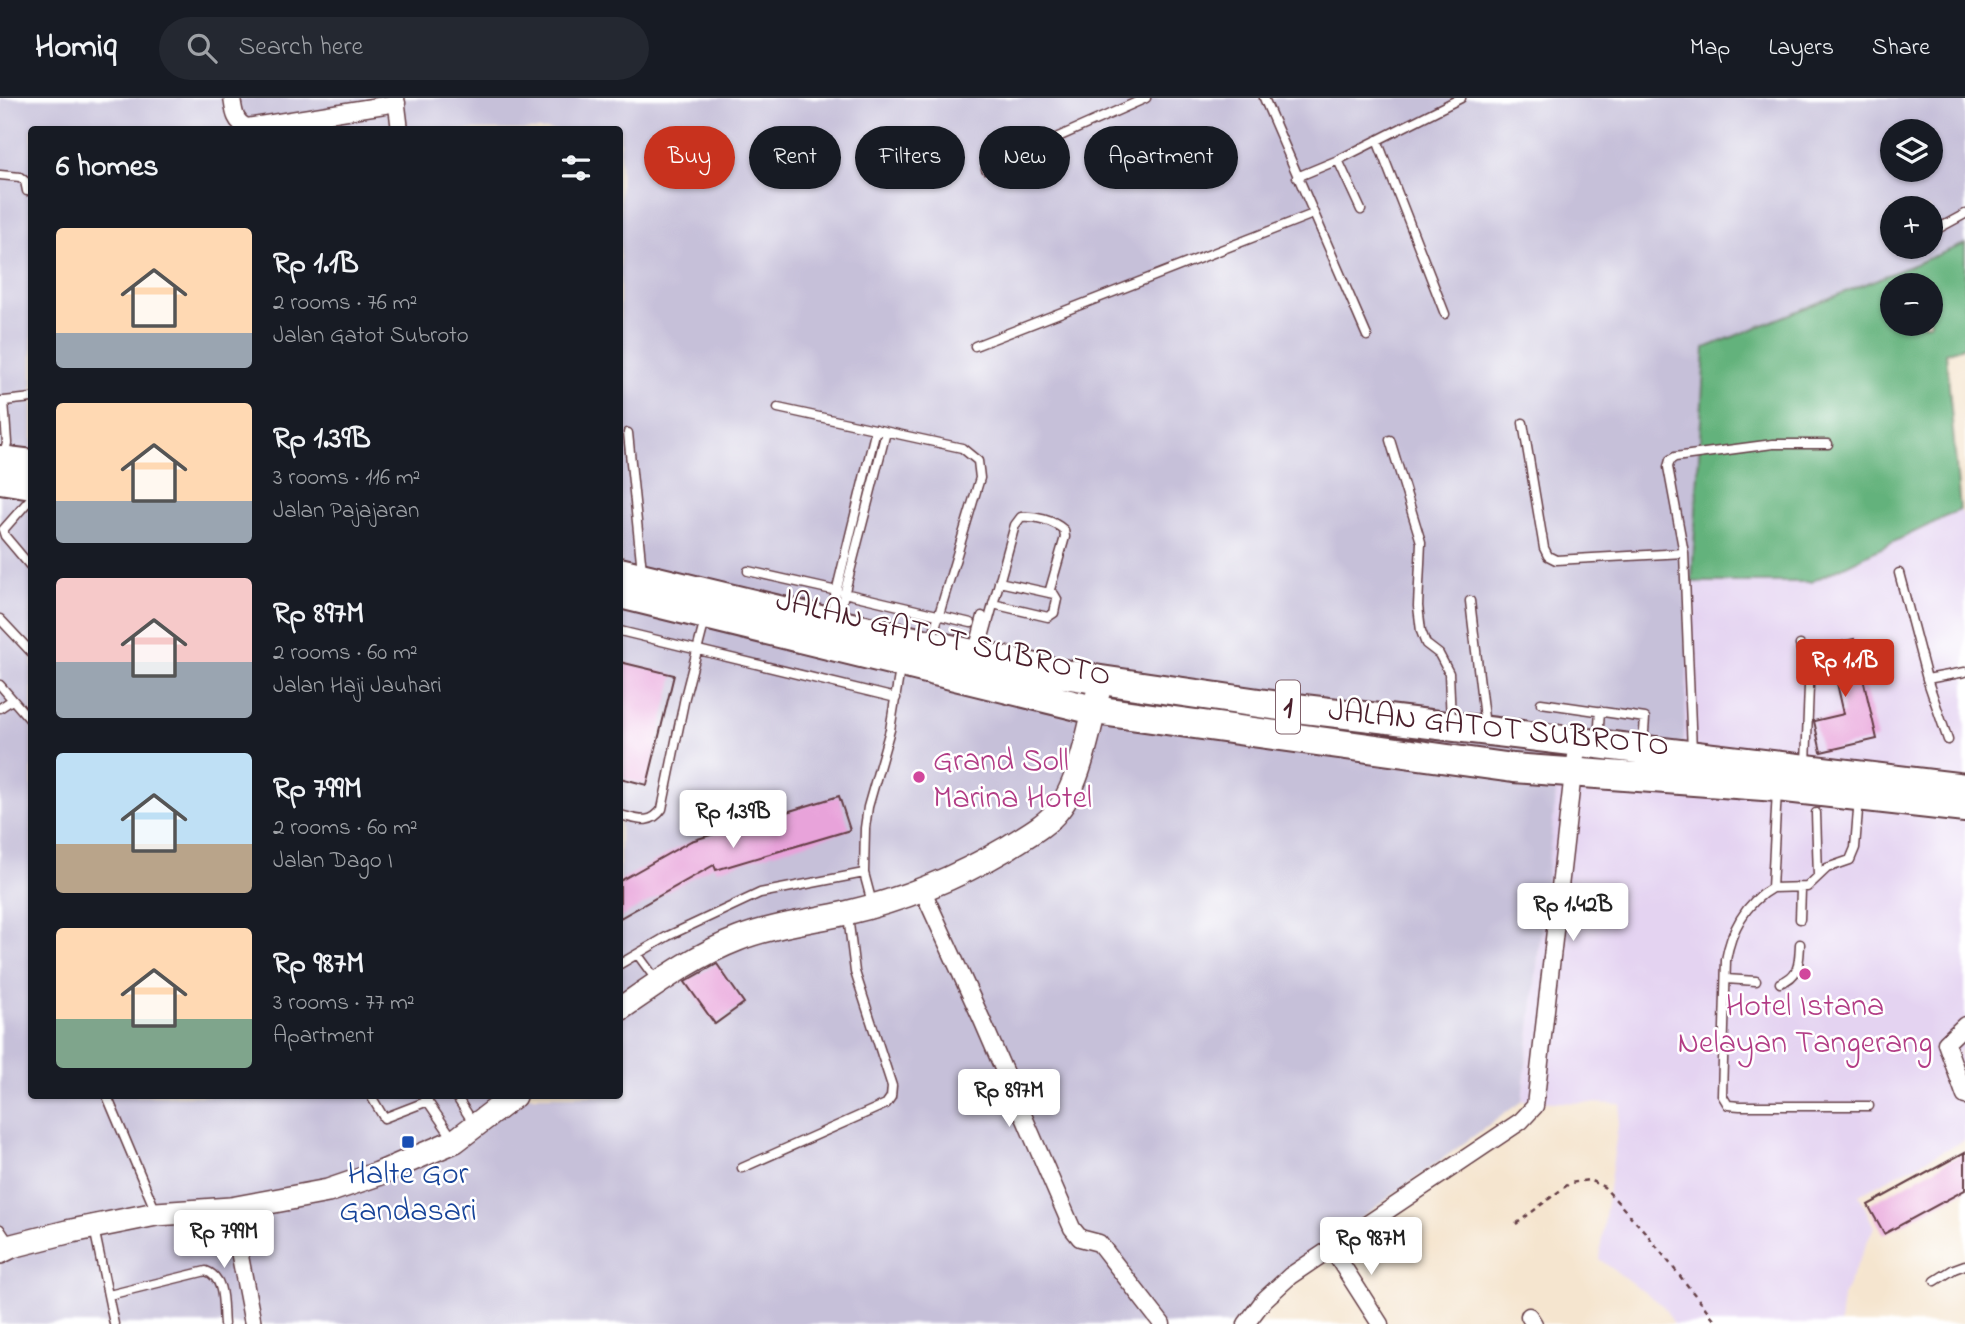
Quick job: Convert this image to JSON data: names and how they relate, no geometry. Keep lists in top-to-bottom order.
{
  "streets": {
    "highway": ["JALAN GATOT SUBROTO", "1"]
  },
  "places": {
    "other": ["Grand Soll Marina Hotel", "Hotel Istana Nelayan Tangerang"],
    "transit": ["Halte Gor Gandasari"]
  },
  "page": {
    "header": "Homiq",
    "search": "Search here",
    "nav": ["Map", "Layers", "Share"],
    "map_buttons": ["+", "−"],
    "chip": [
      "Buy",
      "Rent",
      "Filters",
      "New",
      "Apartment"
    ],
    "heading": "6 homes",
    "list": [
      {
        "name": "Rp 1.1B",
        "note": "2 rooms · 76 m² · Jalan Gatot Subroto"
      },
      {
        "name": "Rp 1.39B",
        "note": "3 rooms · 116 m² · Jalan Pajajaran"
      },
      {
        "name": "Rp 897M",
        "note": "2 rooms · 60 m² · Jalan Haji Jauhari"
      },
      {
        "name": "Rp 799M",
        "note": "2 rooms · 60 m² · Jalan Dago I"
      },
      {
        "name": "Rp 987M",
        "note": "3 rooms · 77 m² · Apartment"
      }
    ],
    "price": [
      "Rp 1.1B",
      "Rp 1.39B",
      "Rp 1.42B",
      "Rp 897M",
      "Rp 799M",
      "Rp 987M"
    ]
  }
}
